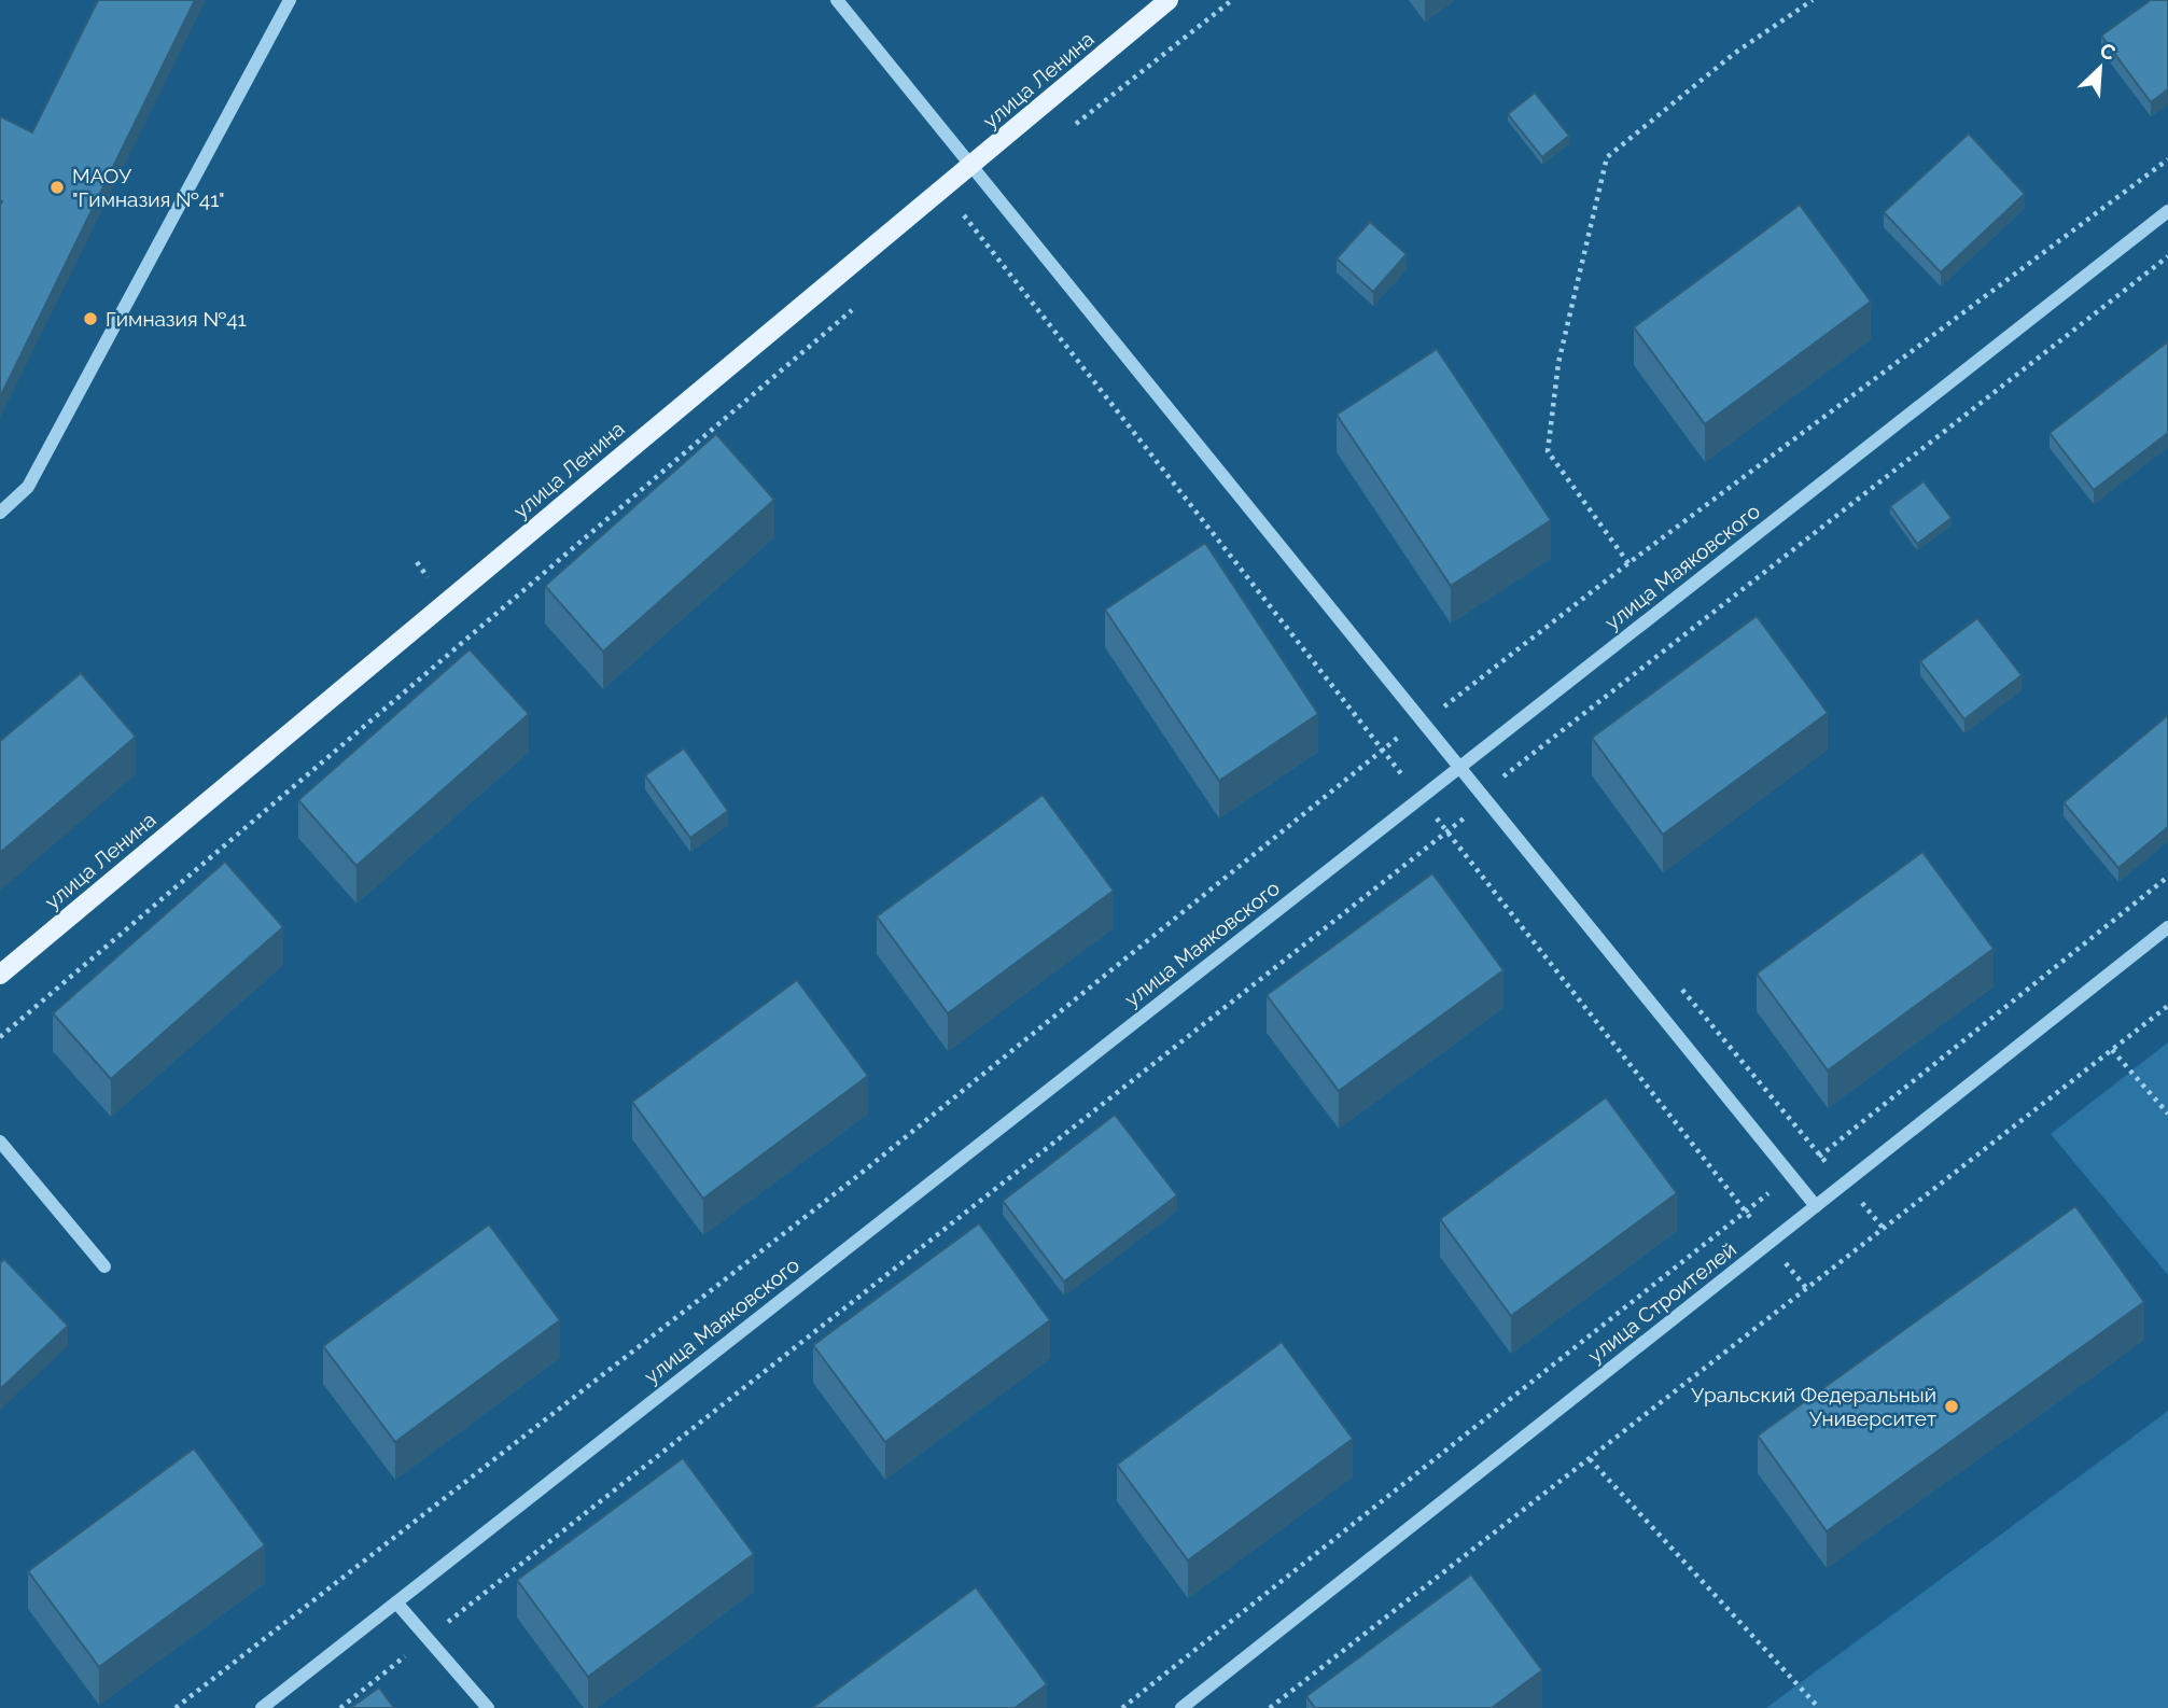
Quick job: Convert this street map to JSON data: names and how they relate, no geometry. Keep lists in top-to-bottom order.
{
  "streets": {
    "main road": ["улица Ленина"],
    "street": ["улица Маяковского", "улица Строителей"]
  },
  "places": ["МАОУ \"Гимназия №41\"", "Гимназия №41", "Уральский Федеральный Университет"],
  "north": "top right"
}
